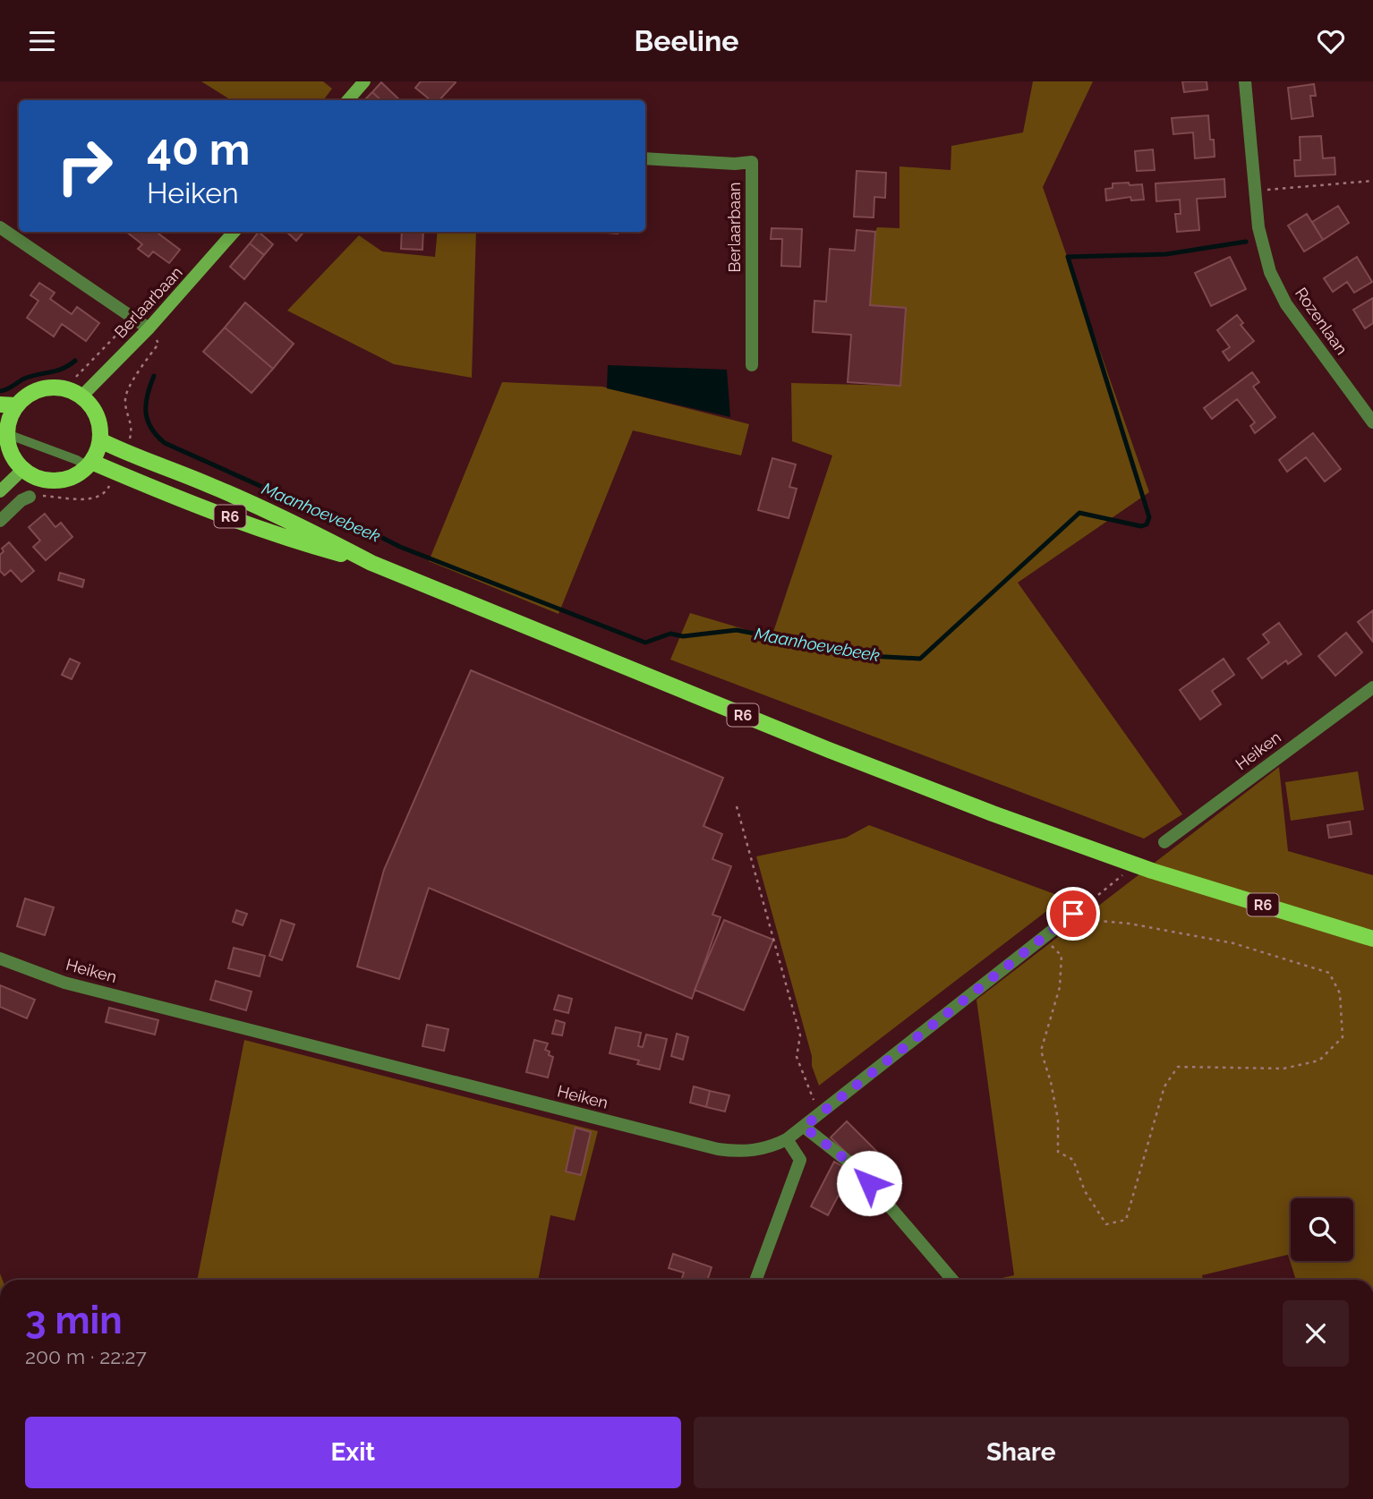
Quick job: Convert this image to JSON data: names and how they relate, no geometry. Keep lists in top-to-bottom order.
{
  "streets": {
    "main road": ["R6"],
    "street": ["Berlaarbaan", "Rozenlaan", "Heiken"]
  },
  "water": ["Maanhoevebeek"],
  "page": {
    "header": "Beeline",
    "turn": ["40 m", "Heiken"],
    "heading": ["3 min", "200 m · 22:27"],
    "buttons": ["Exit", "Share"]
  }
}
